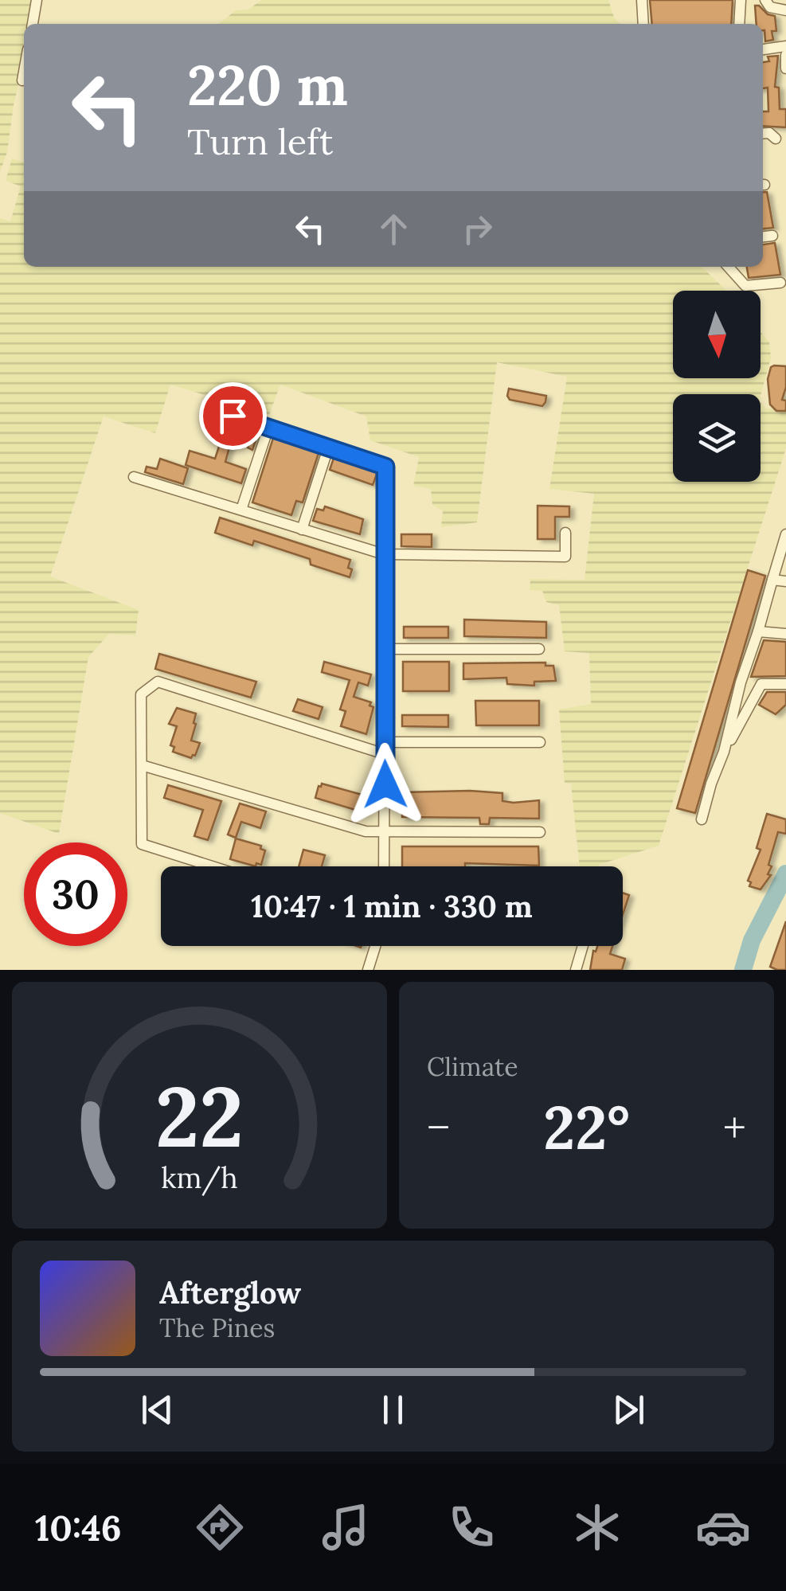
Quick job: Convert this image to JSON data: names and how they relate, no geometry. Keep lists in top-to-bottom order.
{
  "north": "bottom",
  "page": {
    "turn": ["220 m", "Turn left"],
    "limit": "30",
    "trip": "10:47 · 1 min · 330 m",
    "tile": "Climate",
    "heat": ["−", "22°", "+"],
    "song": ["Afterglow", "The Pines"],
    "tabs": "10:46",
    "gauge": ["22", "km/h"]
  }
}
